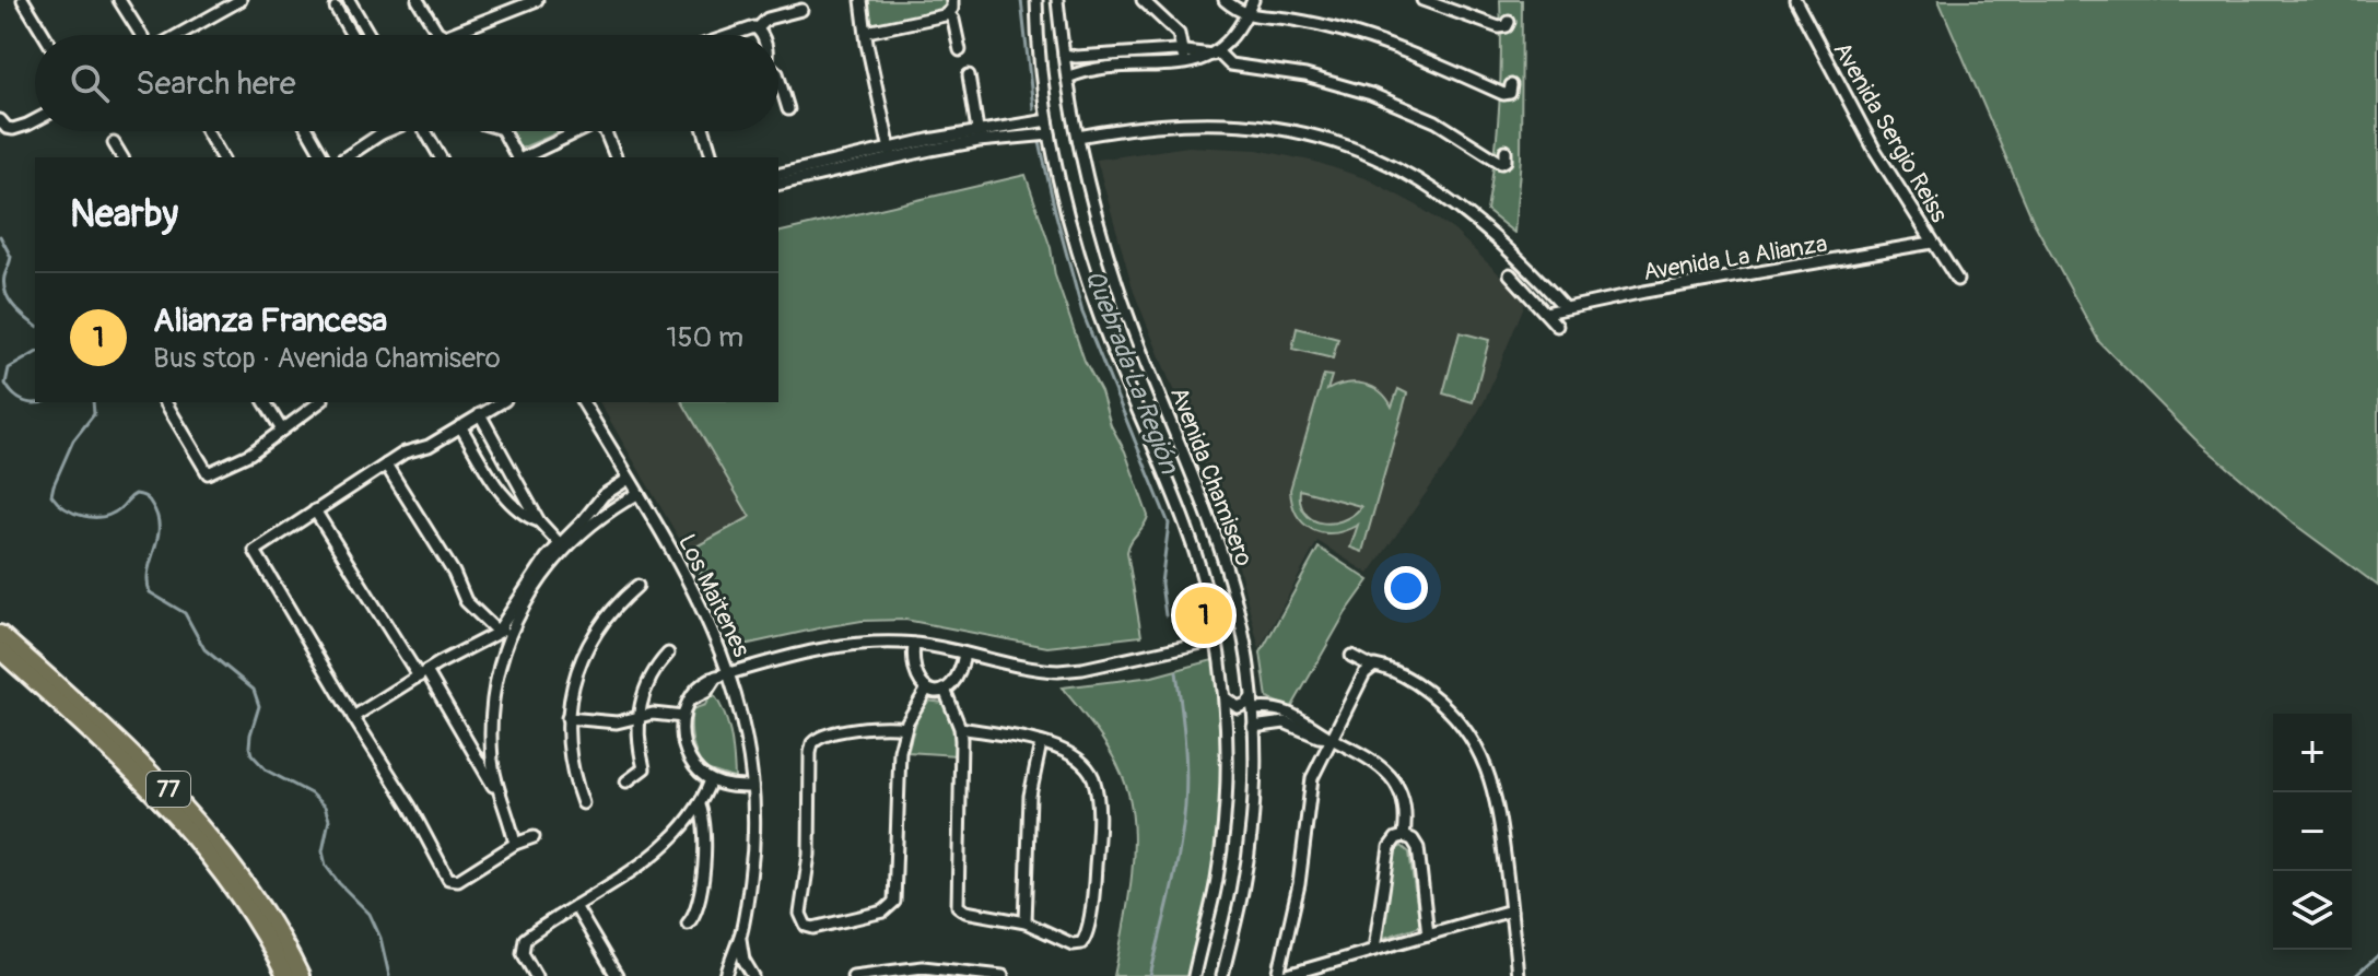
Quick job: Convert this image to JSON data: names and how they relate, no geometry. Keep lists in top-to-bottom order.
{
  "streets": {
    "highway": ["77"],
    "street": [
      "Avenida Sergio Reiss",
      "Avenida La Alianza",
      "Avenida Chamisero",
      "Los Maitenes"
    ]
  },
  "crossings": [
    ["Avenida Sergio Reiss", "Avenida La Alianza"]
  ],
  "water": ["Quebrada La Región"],
  "page": {
    "search": "Search here",
    "heading": "Nearby",
    "list": [
      {
        "mark": "1",
        "name": "Alianza Francesa",
        "note": "Bus stop · Avenida Chamisero",
        "value": "150 m"
      }
    ],
    "pins": "1",
    "map_buttons": ["+", "−"]
  }
}
